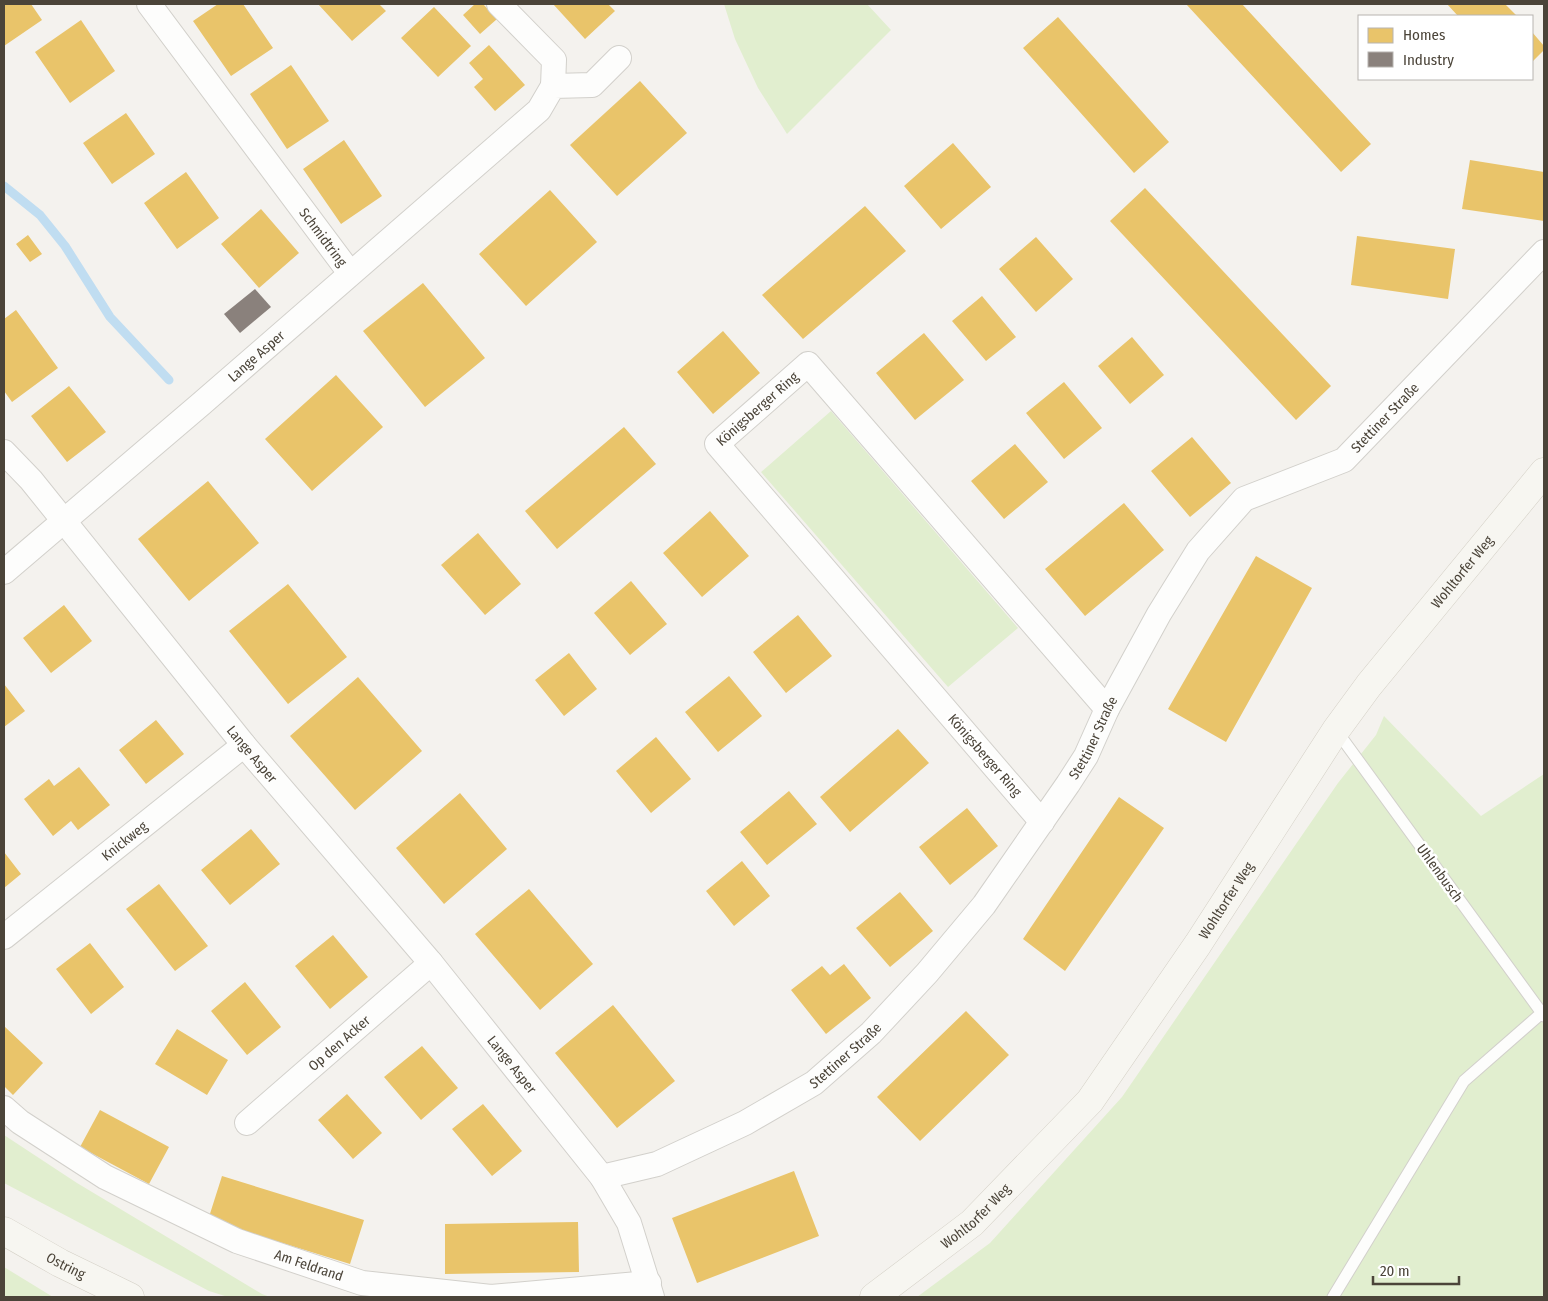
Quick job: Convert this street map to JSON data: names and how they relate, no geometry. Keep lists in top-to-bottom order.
{
  "streets": {
    "main road": ["Wohltorfer Weg", "Ostring"],
    "street": [
      "Schmidtring",
      "Lange Asper",
      "Königsberger Ring",
      "Stettiner Straße",
      "Knickweg",
      "Op den Acker",
      "Am Feldrand"
    ],
    "lane": ["Uhlenbusch"]
  },
  "crossings": [
    ["Schmidtring", "Lange Asper"],
    ["Lange Asper", "Stettiner Straße"],
    ["Lange Asper", "Knickweg"],
    ["Lange Asper", "Op den Acker"],
    ["Lange Asper", "Am Feldrand"],
    ["Königsberger Ring", "Stettiner Straße"],
    ["Wohltorfer Weg", "Uhlenbusch"]
  ],
  "legend": ["Homes", "Industry"],
  "scale_bar": "20 m"
}
